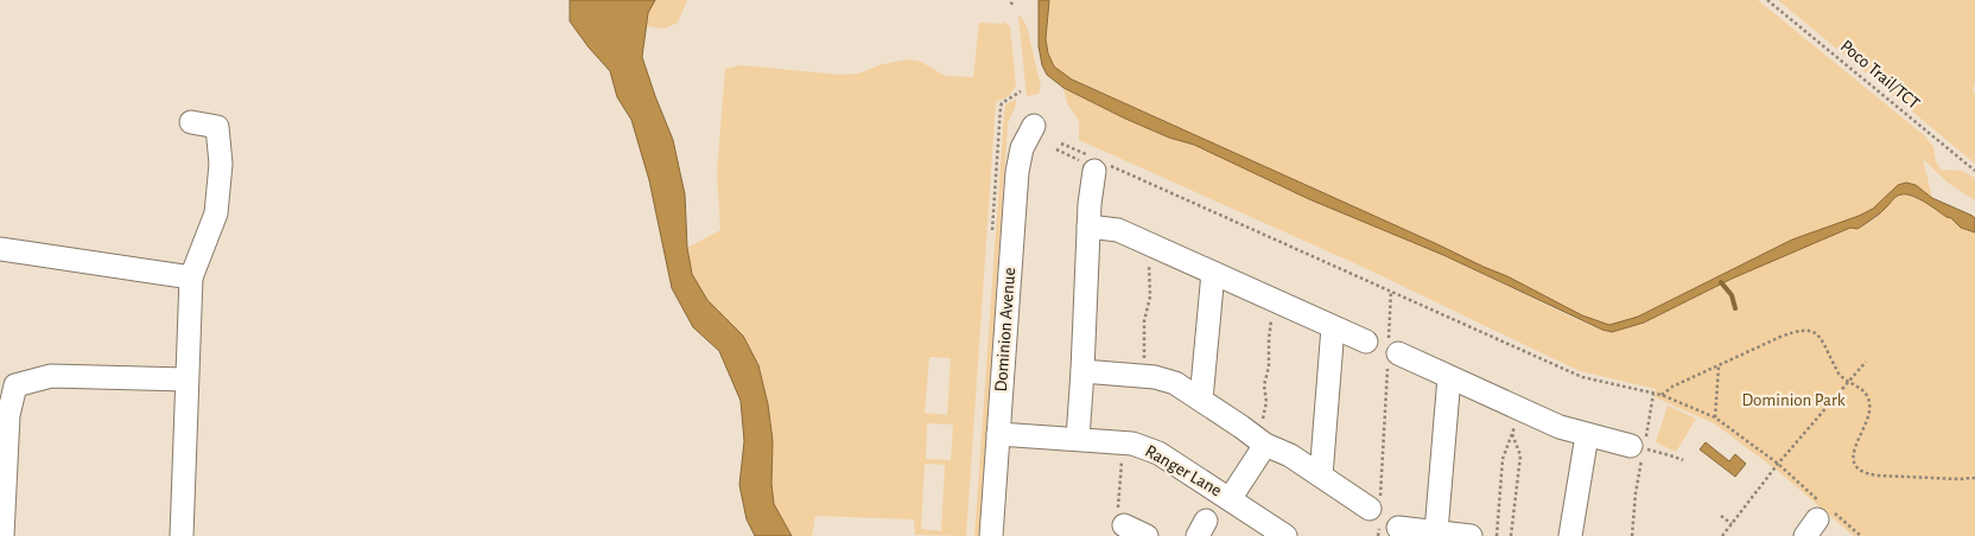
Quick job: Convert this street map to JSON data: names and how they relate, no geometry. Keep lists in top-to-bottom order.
{
  "streets": {
    "street": ["Dominion Avenue", "Ranger Lane"],
    "path": ["Poco Trail/TCT"]
  },
  "crossings": [
    ["Dominion Avenue", "Ranger Lane"]
  ],
  "parks": ["Dominion Park"]
}
